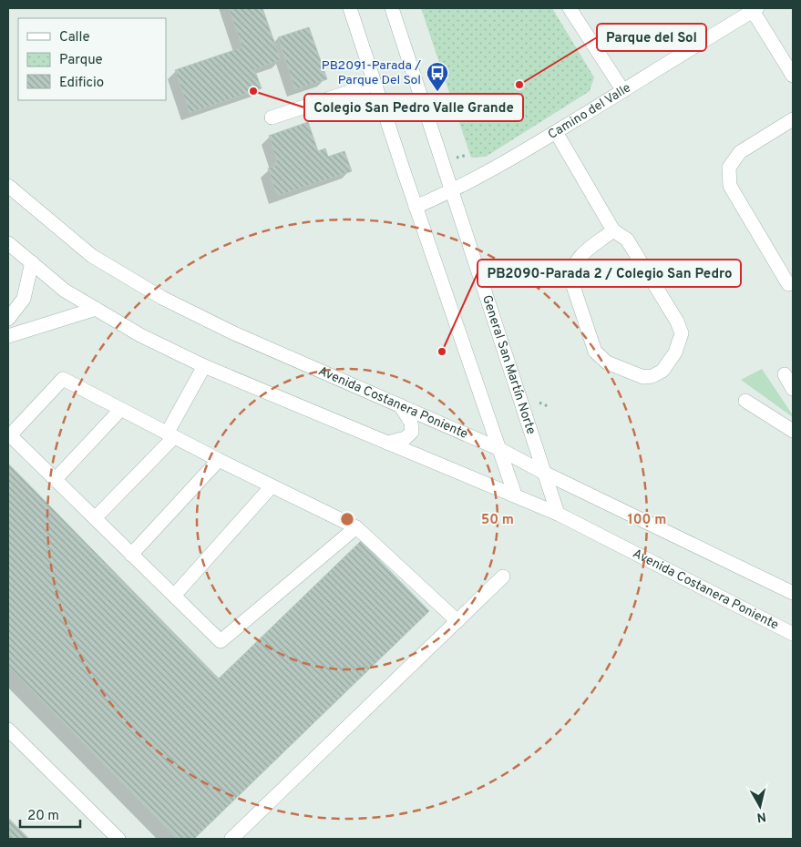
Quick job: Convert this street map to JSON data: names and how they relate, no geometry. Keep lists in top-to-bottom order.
{
  "streets": {
    "street": ["Camino del Valle", "General San Martín Norte", "Avenida Costanera Poniente"]
  },
  "crossings": [
    ["Camino del Valle", "General San Martín Norte"],
    ["General San Martín Norte", "Avenida Costanera Poniente"]
  ],
  "places": {
    "other": ["Parque del Sol", "Colegio San Pedro Valle Grande", "PB2090-Parada 2 / Colegio San Pedro"],
    "bus stop": ["PB2091-Parada / Parque Del Sol"]
  },
  "legend": ["Calle", "Parque", "Edificio"],
  "scale_bar": "20 m",
  "north": "bottom",
  "rings": ["50 m", "100 m"]
}
